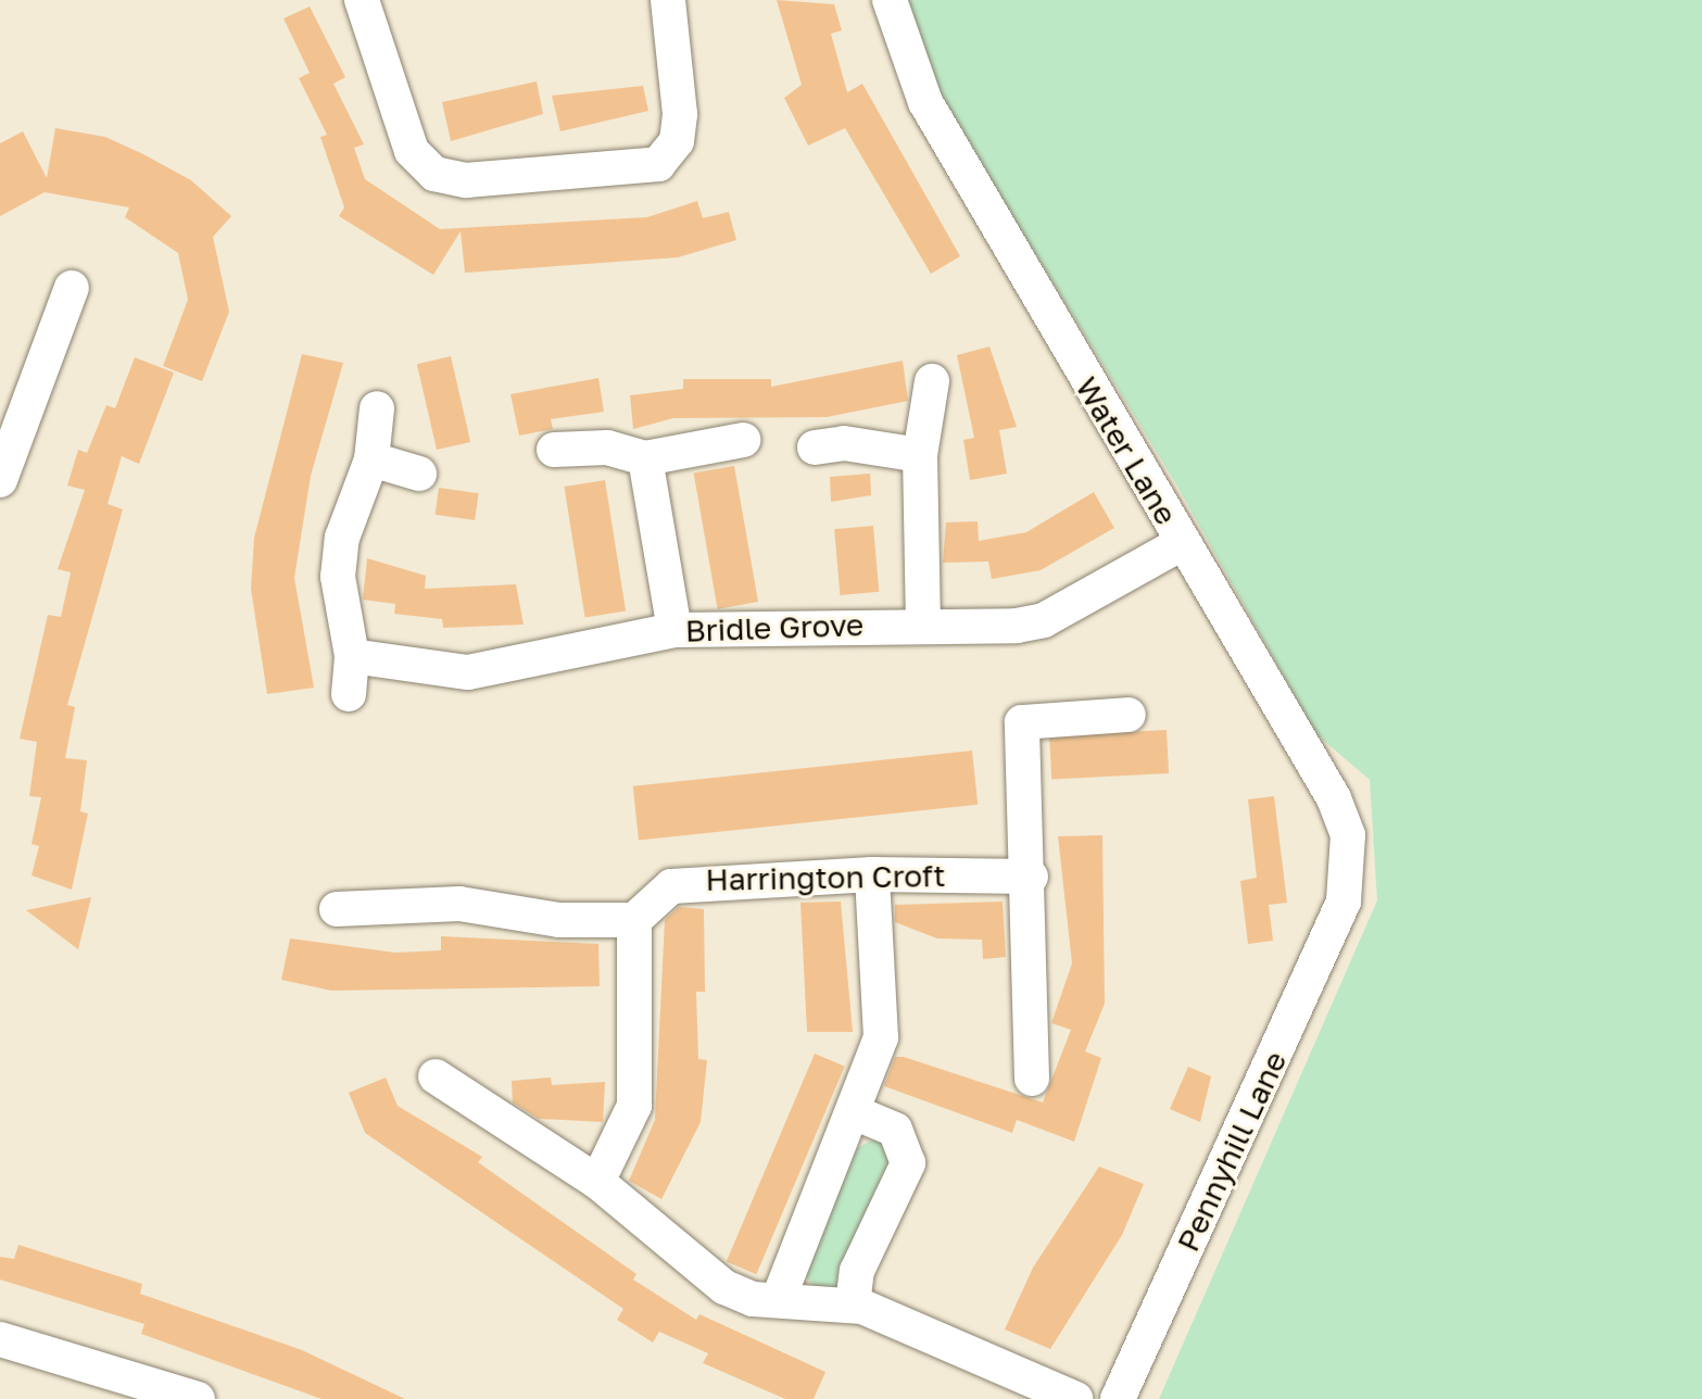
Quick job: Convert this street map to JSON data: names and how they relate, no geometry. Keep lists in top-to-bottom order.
{
  "streets": {
    "street": [
      "Water Lane",
      "Bridle Grove",
      "Harrington Croft",
      "Pennyhill Lane"
    ]
  },
  "crossings": [
    ["Water Lane", "Bridle Grove"],
    ["Water Lane", "Pennyhill Lane"]
  ]
}
